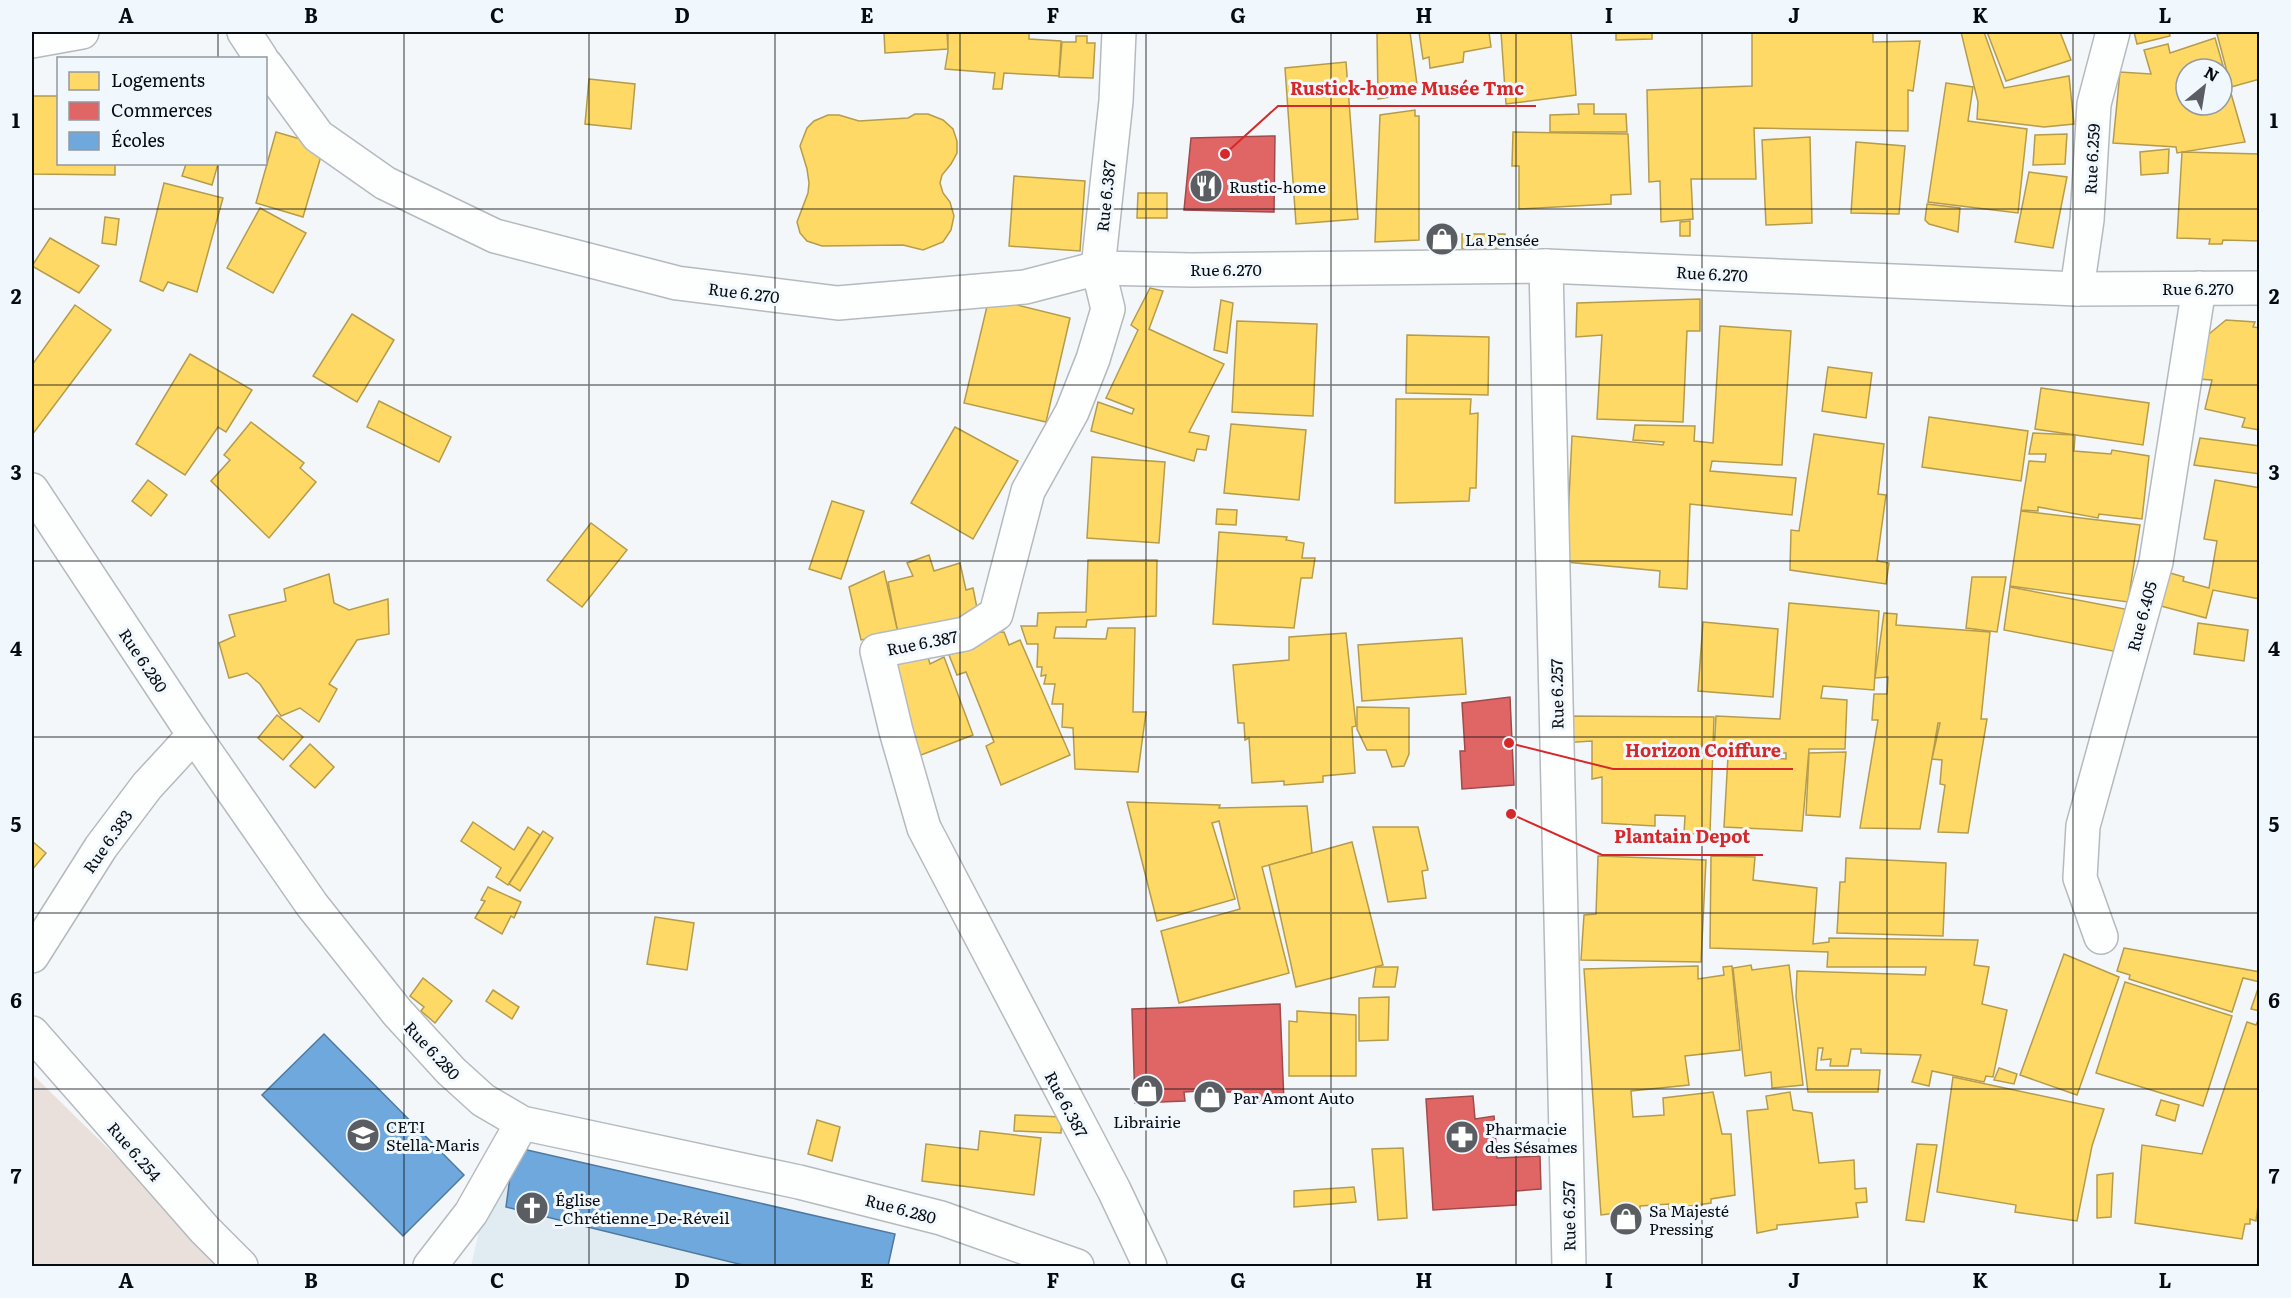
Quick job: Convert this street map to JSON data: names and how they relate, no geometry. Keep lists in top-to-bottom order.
{
  "streets": {
    "street": [
      "Rue 6.259",
      "Rue 6.387",
      "Rue 6.270",
      "Rue 6.405",
      "Rue 6.280",
      "Rue 6.257",
      "Rue 6.383",
      "Rue 6.254"
    ]
  },
  "crossings": [
    ["Rue 6.259", "Rue 6.270"],
    ["Rue 6.387", "Rue 6.270"],
    ["Rue 6.270", "Rue 6.405"],
    ["Rue 6.270", "Rue 6.257"],
    ["Rue 6.280", "Rue 6.383"]
  ],
  "places": {
    "other": ["Rustick-home Musée Tmc", "Horizon Coiffure", "Plantain Depot"],
    "restaurant": ["Rustic-home"],
    "shop": [
      "La Pensée",
      "Librairie",
      "Par Amont Auto",
      "Sa Majesté Pressing"
    ],
    "school or university": ["CETI Stella-Maris"],
    "pharmacy": ["Pharmacie des Sésames"],
    "church": ["Église _Chrétienne_De-Réveil"]
  },
  "legend": ["Logements", "Commerces", "Écoles"],
  "north": "top right",
  "grid": {
    "columns": [
      "A",
      "B",
      "C",
      "D",
      "E",
      "F",
      "G",
      "H",
      "I",
      "J",
      "K",
      "L"
    ],
    "rows": [
      "1",
      "2",
      "3",
      "4",
      "5",
      "6",
      "7"
    ]
  }
}
